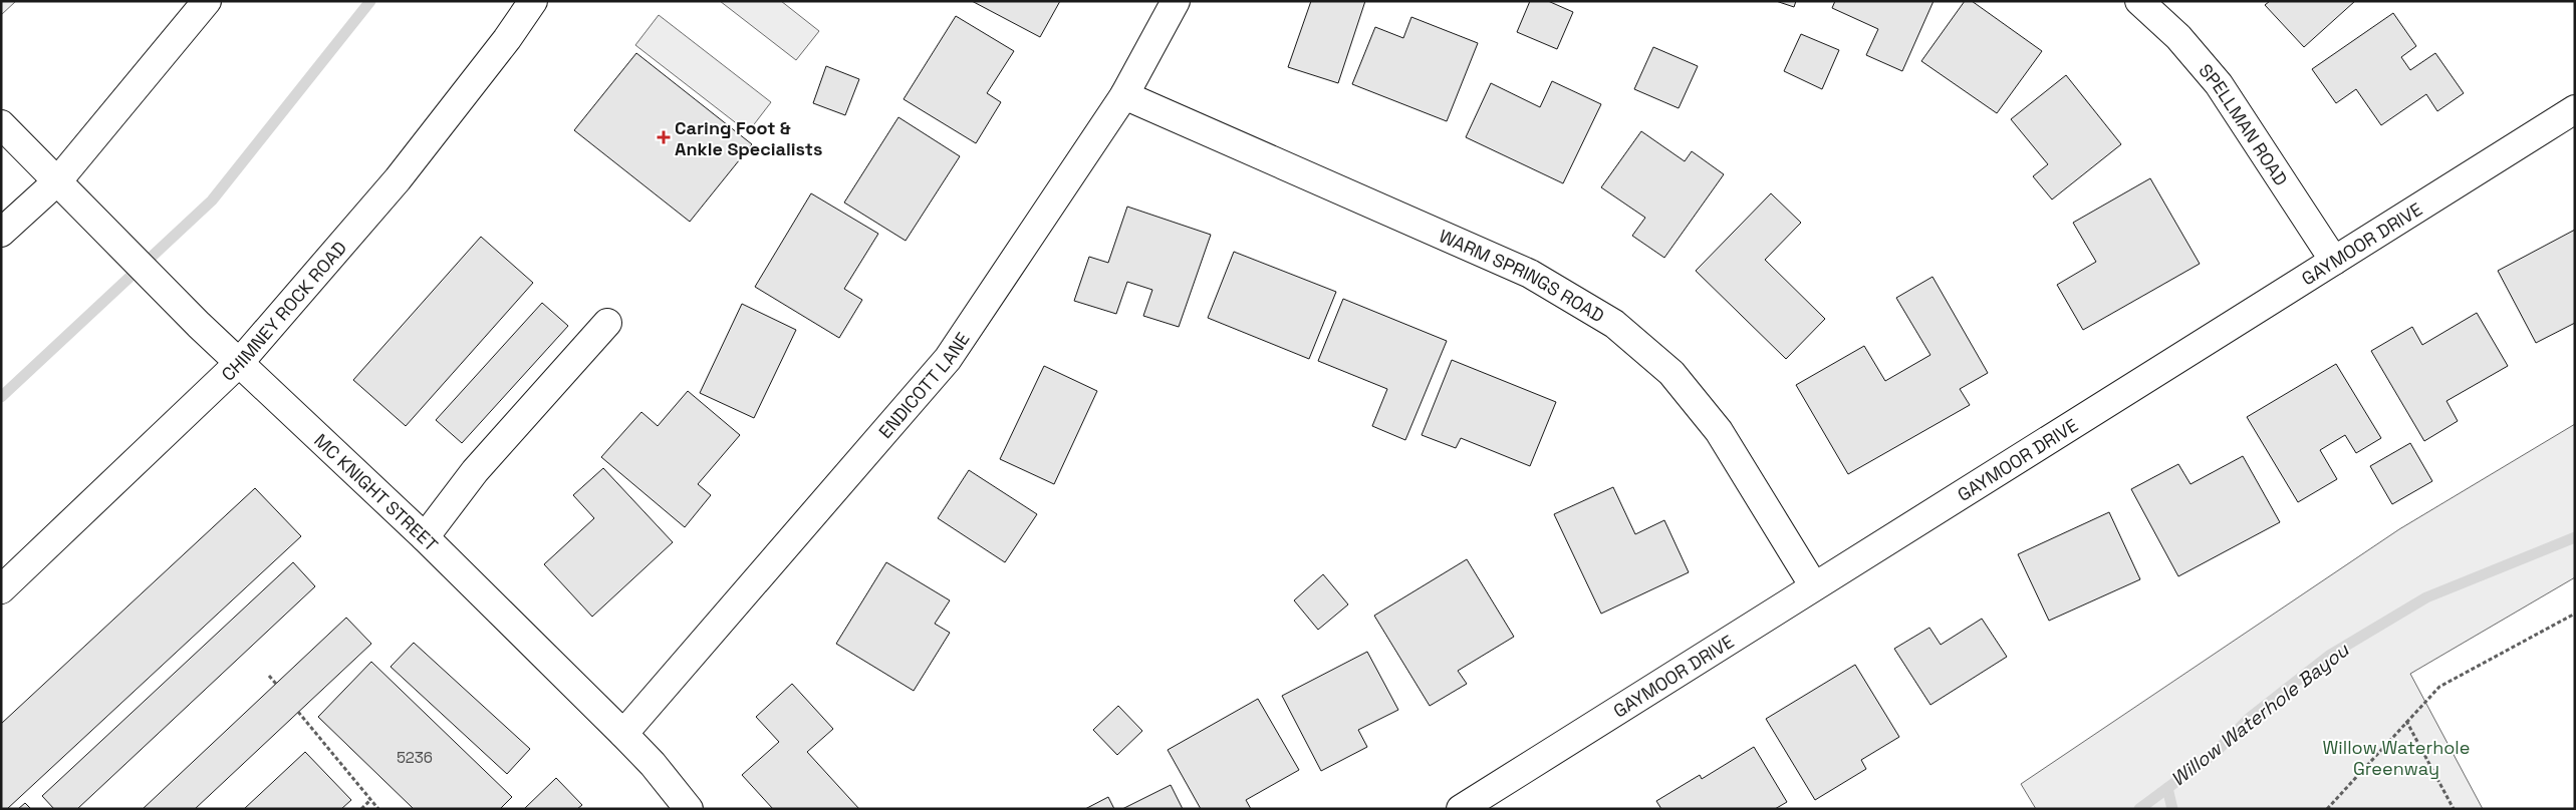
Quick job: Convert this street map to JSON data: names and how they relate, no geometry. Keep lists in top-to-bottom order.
{
  "streets": {
    "street": [
      "SPELLMAN ROAD",
      "GAYMOOR DRIVE",
      "WARM SPRINGS ROAD",
      "CHIMNEY ROCK ROAD",
      "ENDICOTT LANE",
      "MC KNIGHT STREET"
    ]
  },
  "crossings": [
    ["SPELLMAN ROAD", "GAYMOOR DRIVE"],
    ["GAYMOOR DRIVE", "WARM SPRINGS ROAD"],
    ["WARM SPRINGS ROAD", "ENDICOTT LANE"],
    ["CHIMNEY ROCK ROAD", "MC KNIGHT STREET"],
    ["ENDICOTT LANE", "MC KNIGHT STREET"]
  ],
  "water": ["Willow Waterhole Bayou"],
  "parks": ["Willow Waterhole Greenway"],
  "places": {
    "health": ["Caring Foot & Ankle Specialists"]
  },
  "house_numbers": ["5236"]
}
